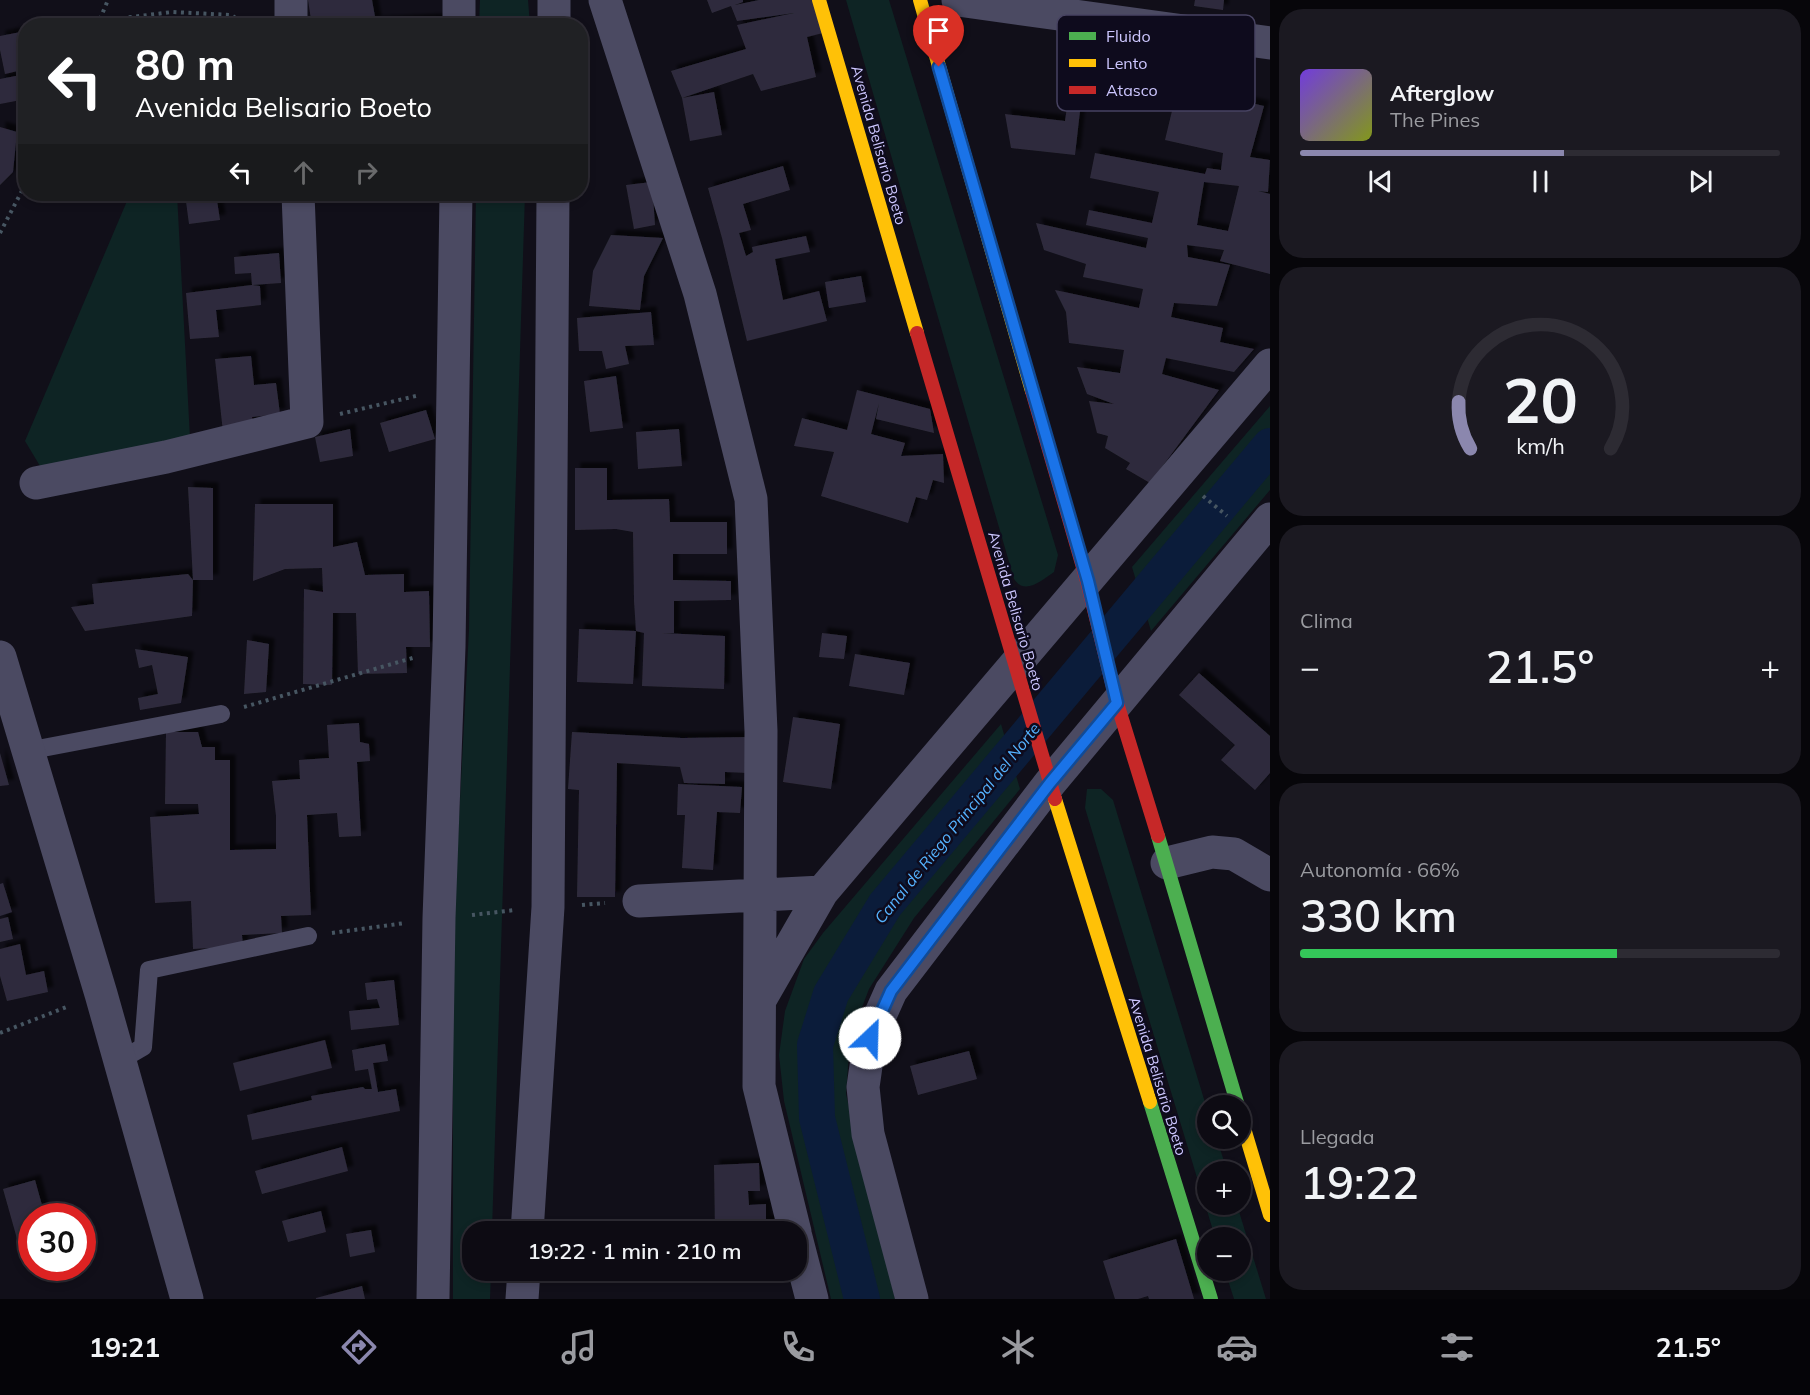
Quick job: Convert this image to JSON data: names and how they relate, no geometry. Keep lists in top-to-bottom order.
{
  "streets": {
    "street": ["Avenida Belisario Boeto"]
  },
  "water": ["Canal de Riego Principal del Norte"],
  "legend": ["Fluido", "Lento", "Atasco"],
  "page": {
    "turn": ["80 m", "Avenida Belisario Boeto"],
    "song": ["Afterglow", "The Pines"],
    "tile": [
      "Clima",
      ["Autonomía · 66%", "330 km"],
      ["Llegada", "19:22"]
    ],
    "heat": ["−", "21.5°", "+"],
    "map_buttons": ["+", "−"],
    "limit": "30",
    "trip": "19:22 · 1 min · 210 m",
    "tabs": ["19:21", "21.5°"],
    "gauge": ["20", "km/h"]
  }
}
